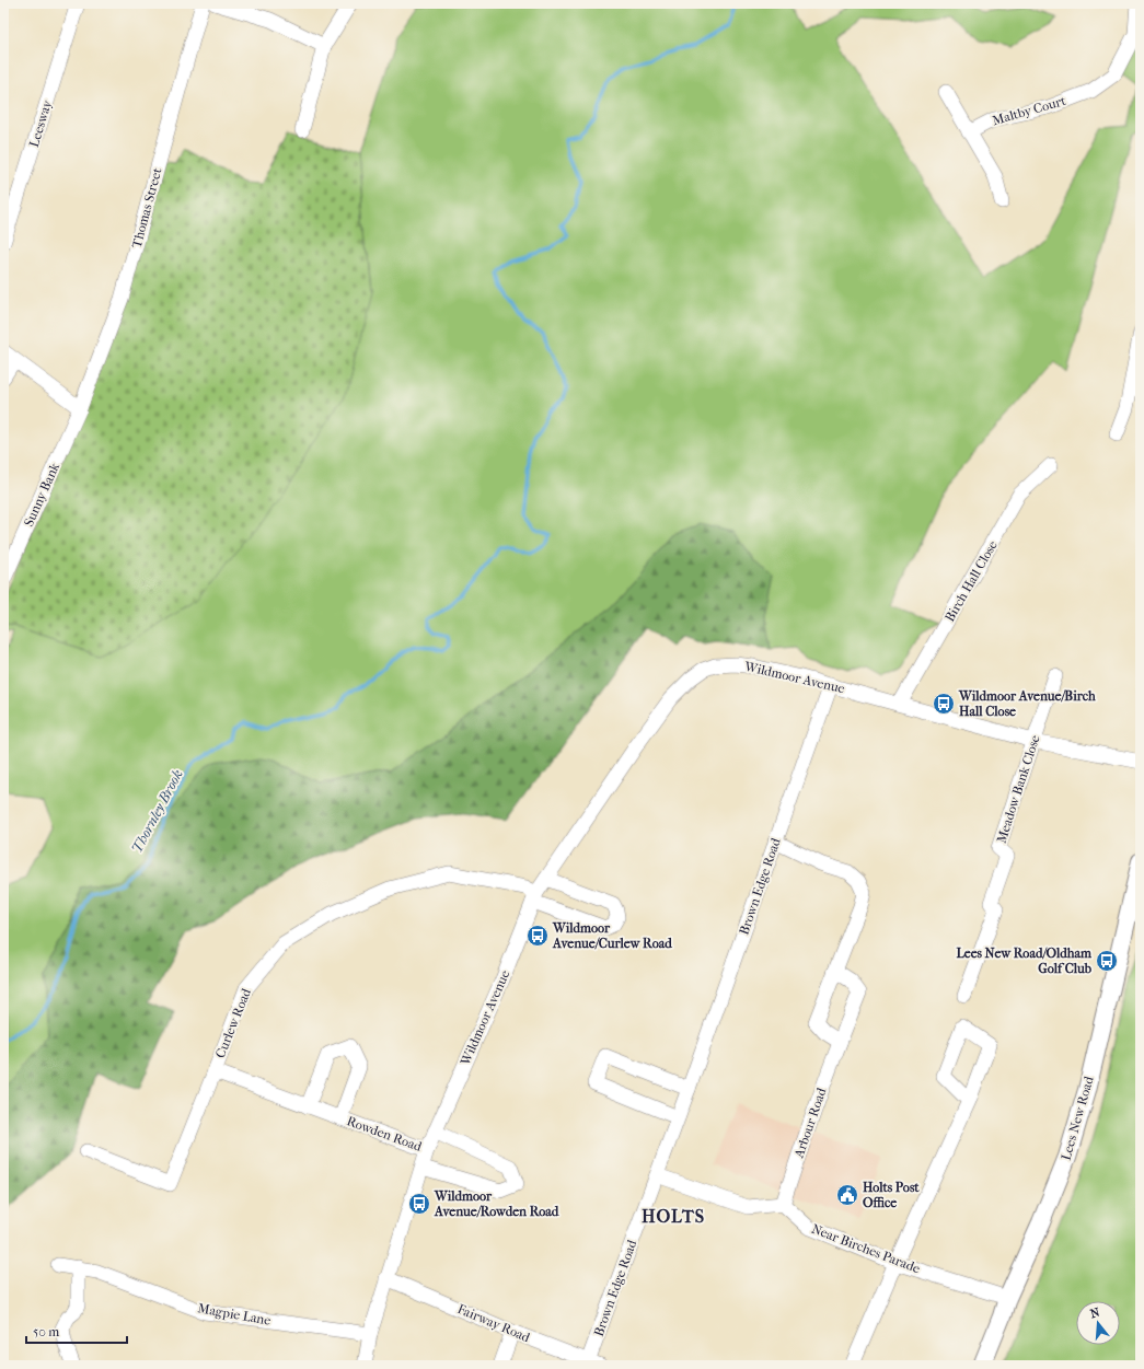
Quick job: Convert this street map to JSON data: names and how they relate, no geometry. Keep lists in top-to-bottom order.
{
  "streets": {
    "street": [
      "Maltby Court",
      "Leesway",
      "Thomas Street",
      "Sunny Bank",
      "Birch Hall Close",
      "Wildmoor Avenue",
      "Meadow Bank Close",
      "Brown Edge Road",
      "Curlew Road",
      "Lees New Road",
      "Arbour Road",
      "Rowden Road",
      "Near Birches Parade",
      "Magpie Lane",
      "Fairway Road"
    ]
  },
  "crossings": [
    ["Thomas Street", "Sunny Bank"],
    ["Birch Hall Close", "Wildmoor Avenue"],
    ["Wildmoor Avenue", "Meadow Bank Close"],
    ["Wildmoor Avenue", "Brown Edge Road"],
    ["Wildmoor Avenue", "Curlew Road"],
    ["Wildmoor Avenue", "Rowden Road"],
    ["Wildmoor Avenue", "Magpie Lane"],
    ["Wildmoor Avenue", "Fairway Road"],
    ["Brown Edge Road", "Fairway Road"],
    ["Curlew Road", "Rowden Road"],
    ["Lees New Road", "Near Birches Parade"],
    ["Arbour Road", "Near Birches Parade"]
  ],
  "districts": ["HOLTS"],
  "water": ["Thornley Brook"],
  "places": {
    "bus stop": [
      "Wildmoor Avenue/Birch Hall Close",
      "Wildmoor Avenue/Curlew Road",
      "Lees New Road/Oldham Golf Club",
      "Wildmoor Avenue/Rowden Road"
    ],
    "public building": ["Holts Post Office"]
  },
  "scale_bar": "50 m",
  "north": "top"
}
